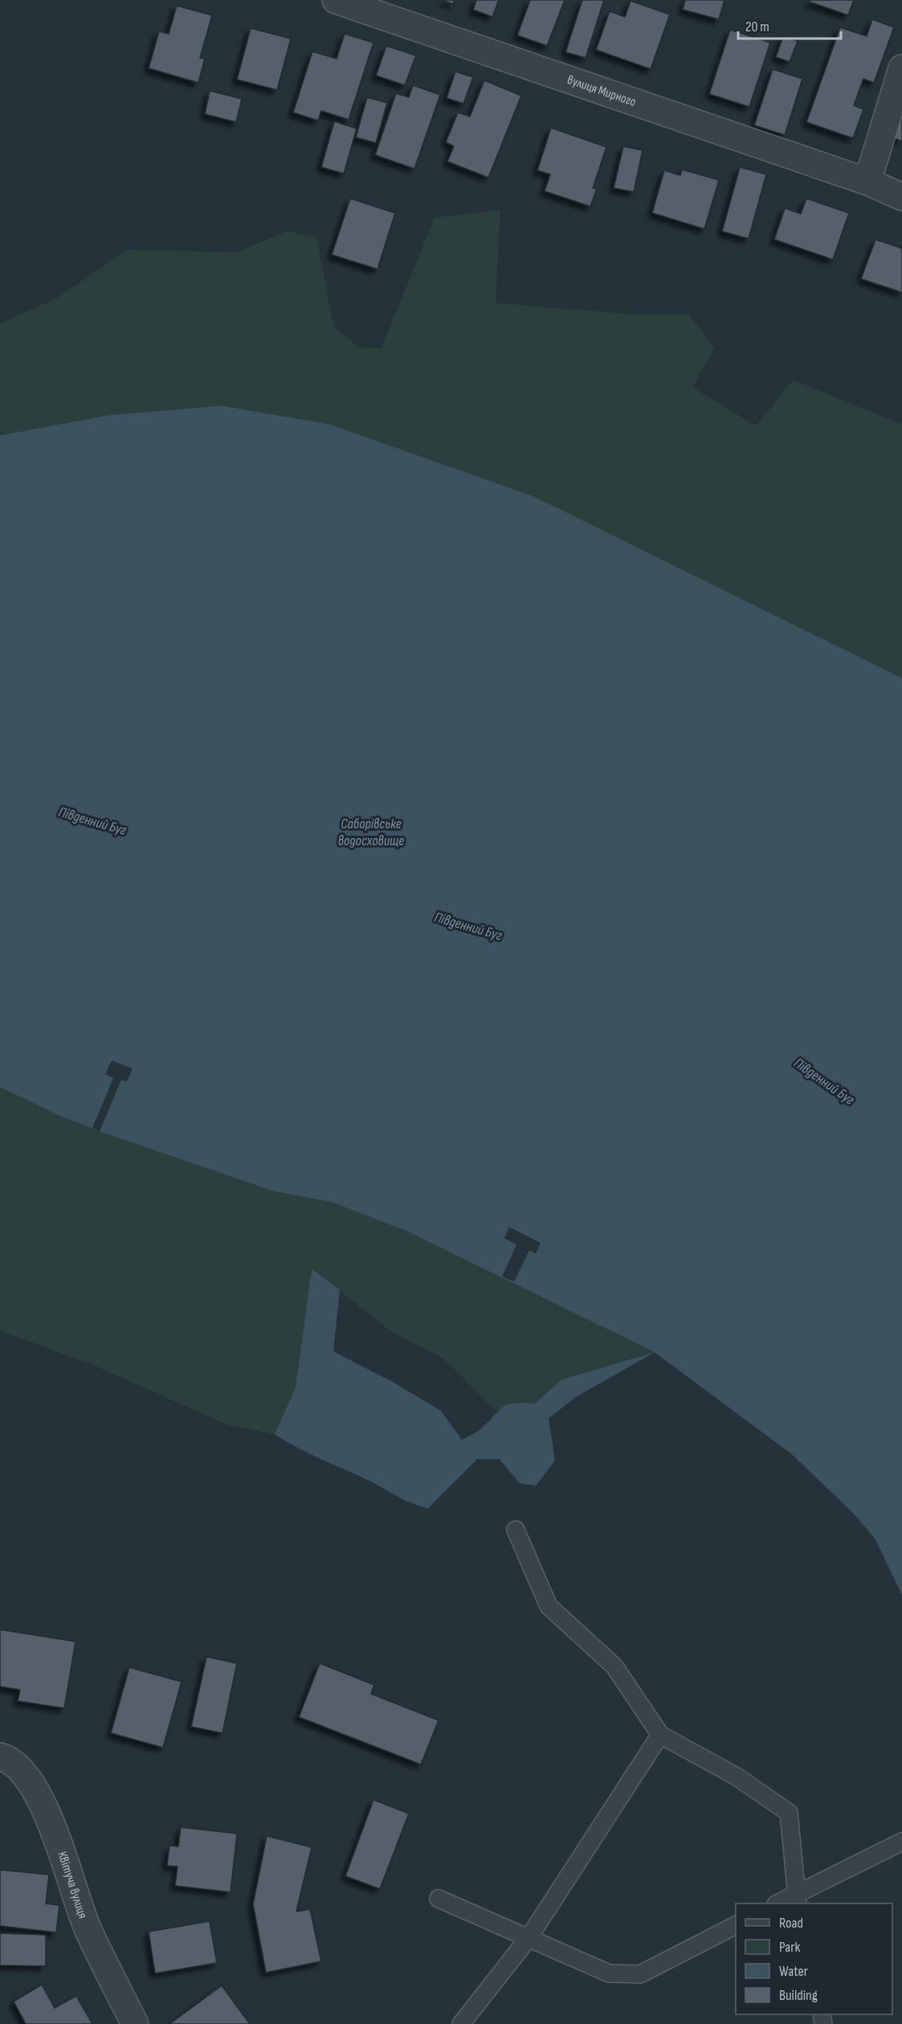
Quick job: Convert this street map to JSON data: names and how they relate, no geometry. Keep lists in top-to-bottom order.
{
  "streets": {
    "street": ["вулиця Мирного", "Квітуча вулиця"]
  },
  "water": ["Південний Буг", "Сабарівське водосховище"],
  "legend": [
    "Road",
    "Park",
    "Water",
    "Building"
  ],
  "scale_bar": "20 m"
}
